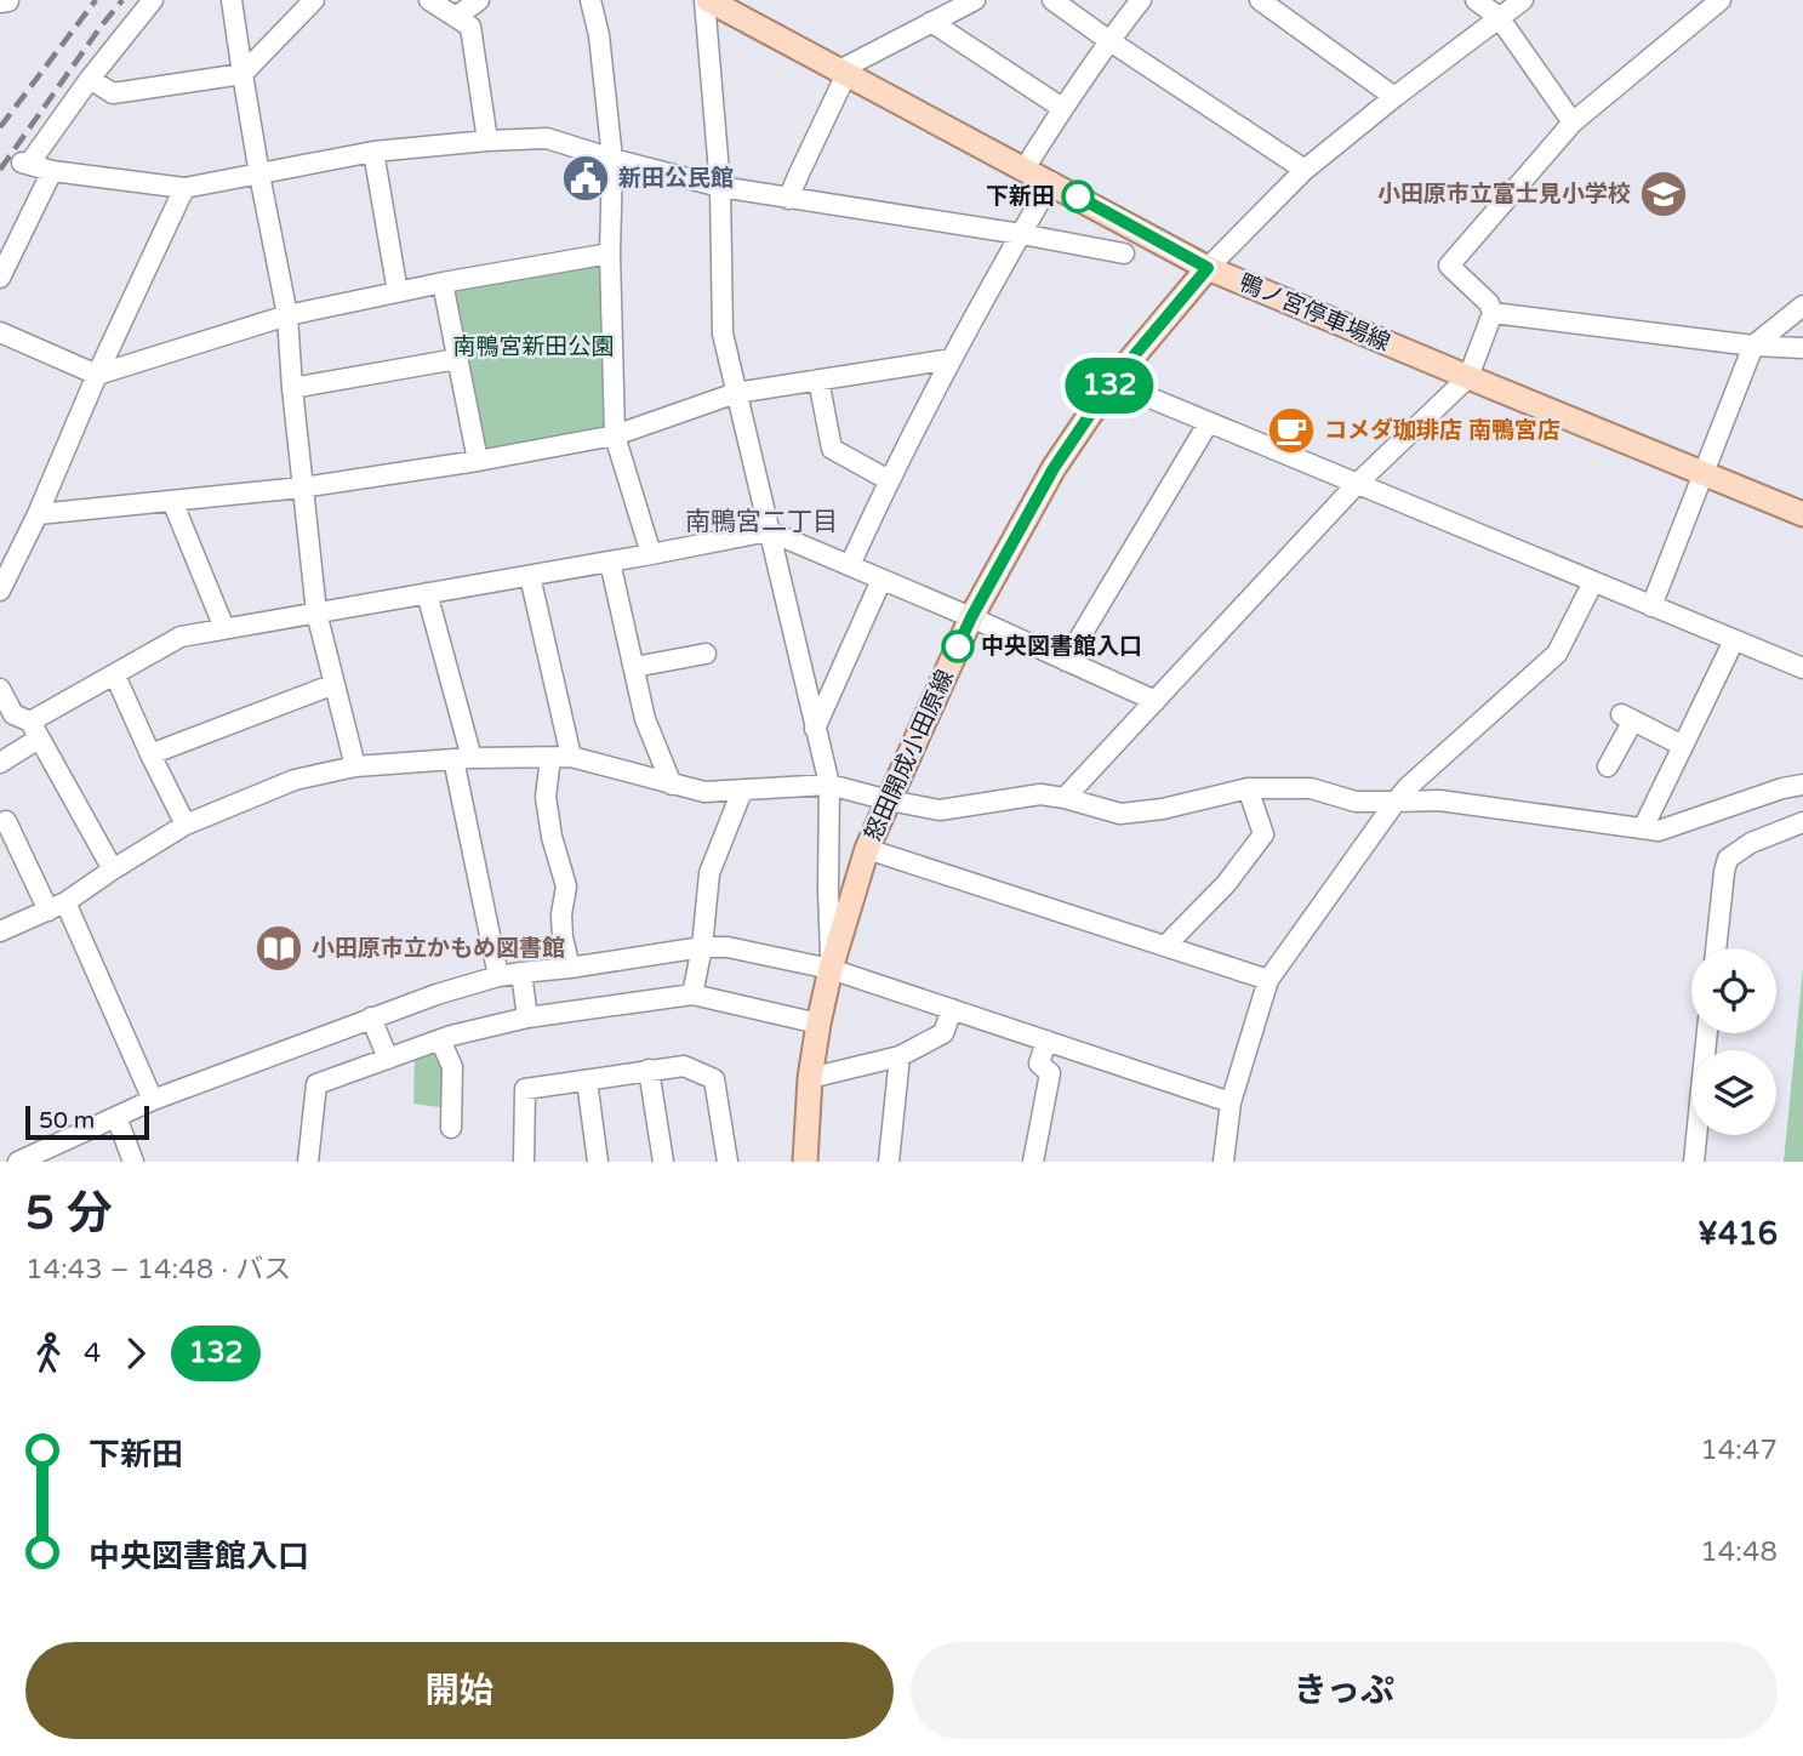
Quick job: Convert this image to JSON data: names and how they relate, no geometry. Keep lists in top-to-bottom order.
{
  "streets": {
    "main road": ["鴨ノ宮停車場線", "怒田開成小田原線"]
  },
  "crossings": [
    ["鴨ノ宮停車場線", "怒田開成小田原線"]
  ],
  "districts": ["南鴨宮二丁目"],
  "parks": ["南鴨宮新田公園"],
  "places": {
    "public building": ["新田公民館"],
    "school or university": ["小田原市立富士見小学校"],
    "other": ["下新田", "中央図書館入口"],
    "cafe": ["コメダ珈琲店 南鴨宮店"],
    "library": ["小田原市立かもめ図書館"]
  },
  "lines": ["bus line 132"],
  "scale_bar": "50 m",
  "page": {
    "on_map": "132",
    "scale": "50 m",
    "heading": ["5 分", "14:43 – 14:48 · バス", "¥416"],
    "legs": ["4", "132"],
    "list": [
      {
        "name": "下新田",
        "value": "14:47"
      },
      {
        "name": "中央図書館入口",
        "value": "14:48"
      }
    ],
    "buttons": ["開始", "きっぷ"]
  }
}
